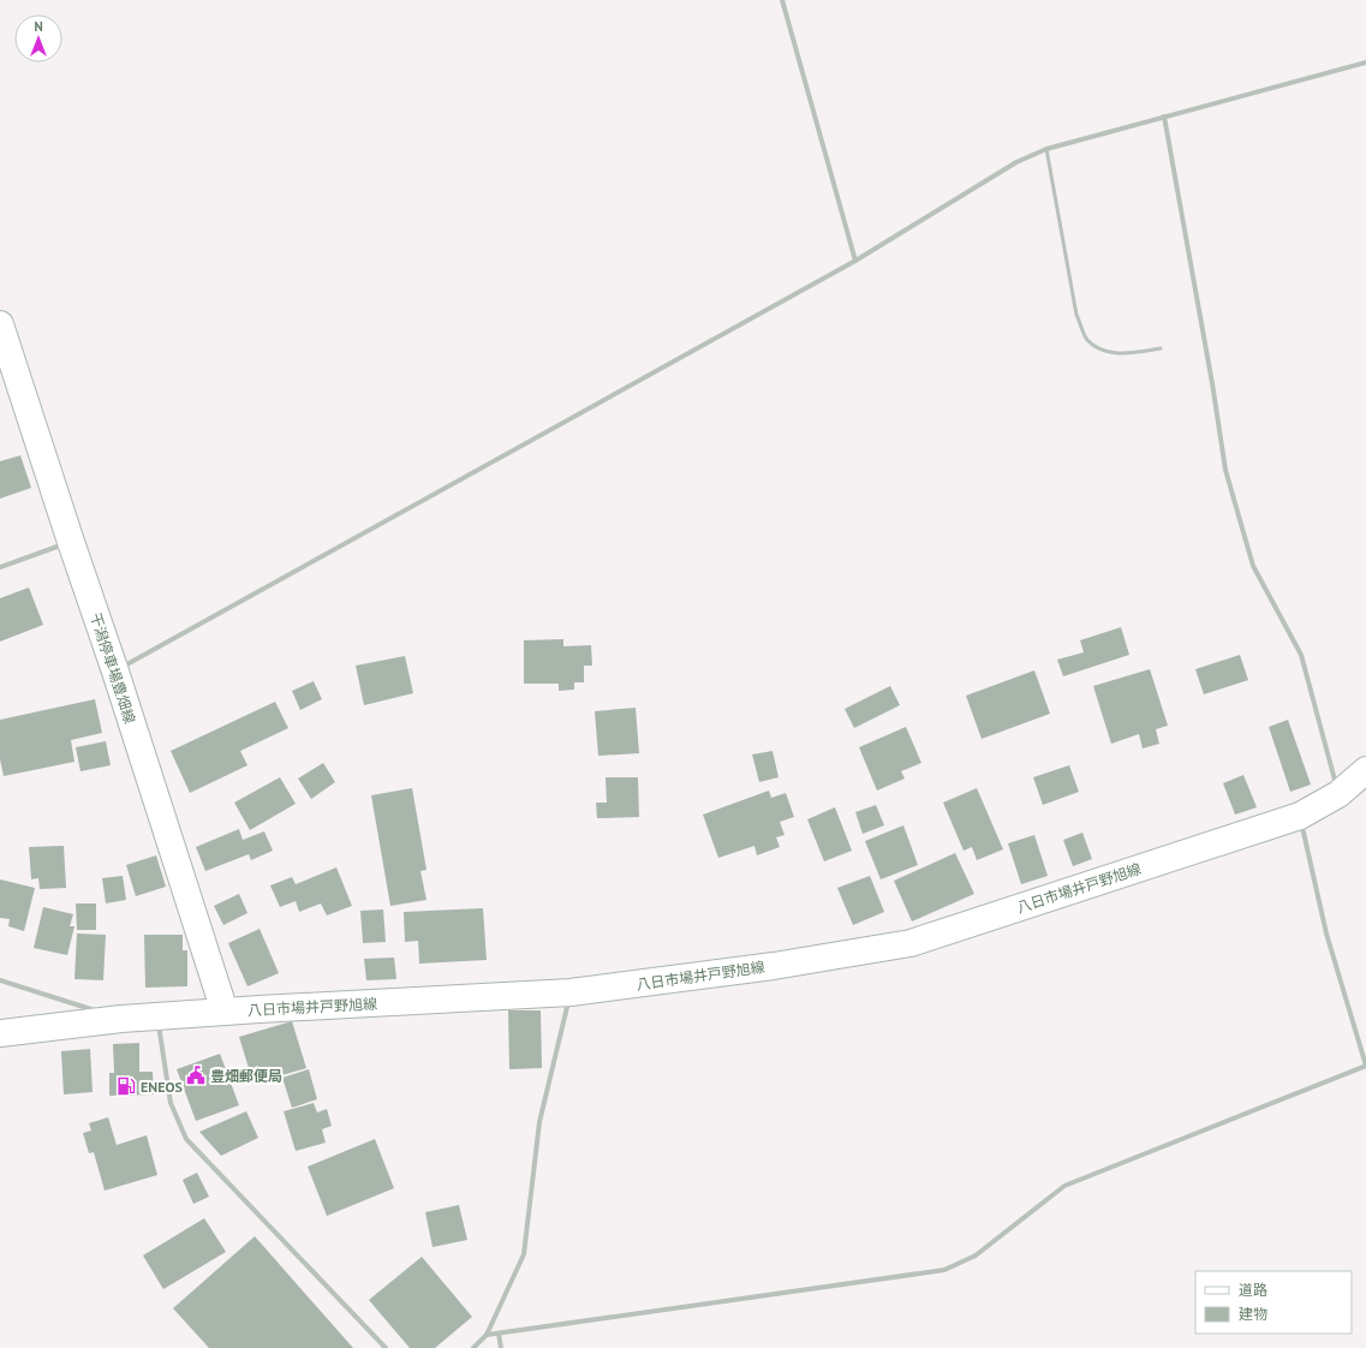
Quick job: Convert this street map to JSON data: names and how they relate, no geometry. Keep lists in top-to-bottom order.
{
  "streets": {
    "main road": ["干潟停車場豊畑線", "八日市場井戸野旭線"]
  },
  "crossings": [
    ["干潟停車場豊畑線", "八日市場井戸野旭線"]
  ],
  "places": {
    "public building": ["豊畑郵便局"],
    "fuel station": ["ENEOS"]
  },
  "legend": ["道路", "建物"],
  "north": "top"
}
